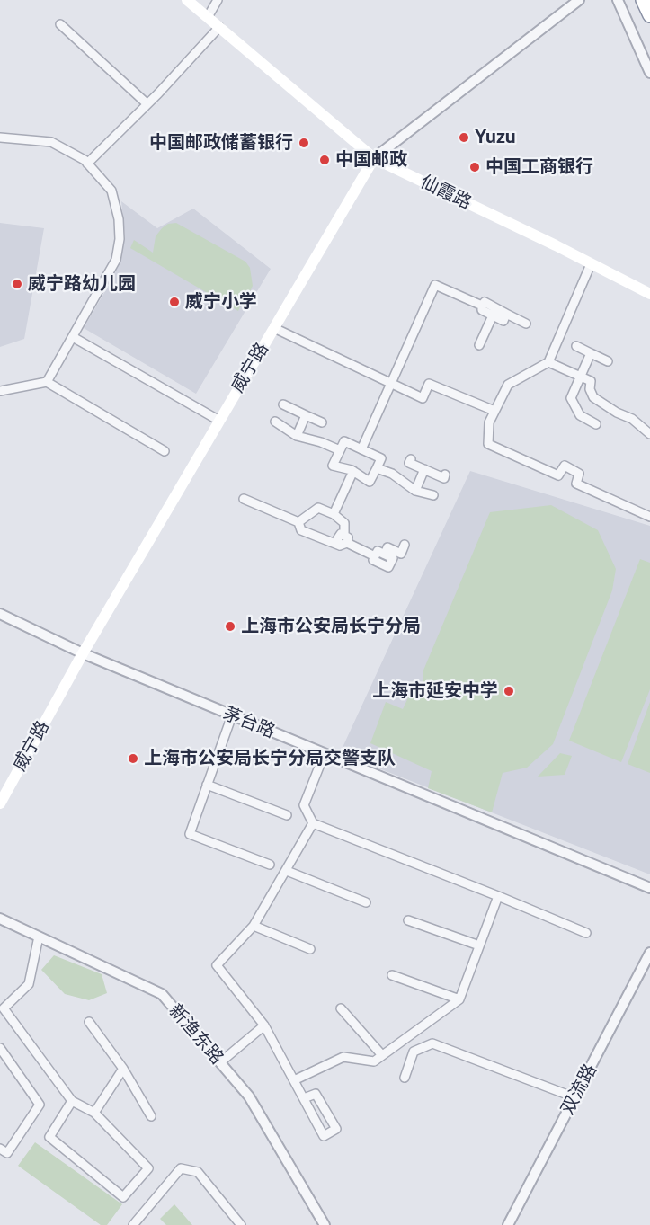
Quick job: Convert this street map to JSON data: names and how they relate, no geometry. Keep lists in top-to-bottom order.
{
  "streets": {
    "main road": ["仙霞路", "威宁路"],
    "street": ["茅台路", "新渔东路", "双流路"]
  },
  "crossings": [
    ["仙霞路", "威宁路"],
    ["威宁路", "茅台路"]
  ],
  "places": [
    "Yuzu",
    "中国邮政储蓄银行",
    "中国邮政",
    "中国工商银行",
    "威宁路幼儿园",
    "威宁小学",
    "上海市公安局长宁分局",
    "上海市延安中学",
    "上海市公安局长宁分局交警支队"
  ]
}
